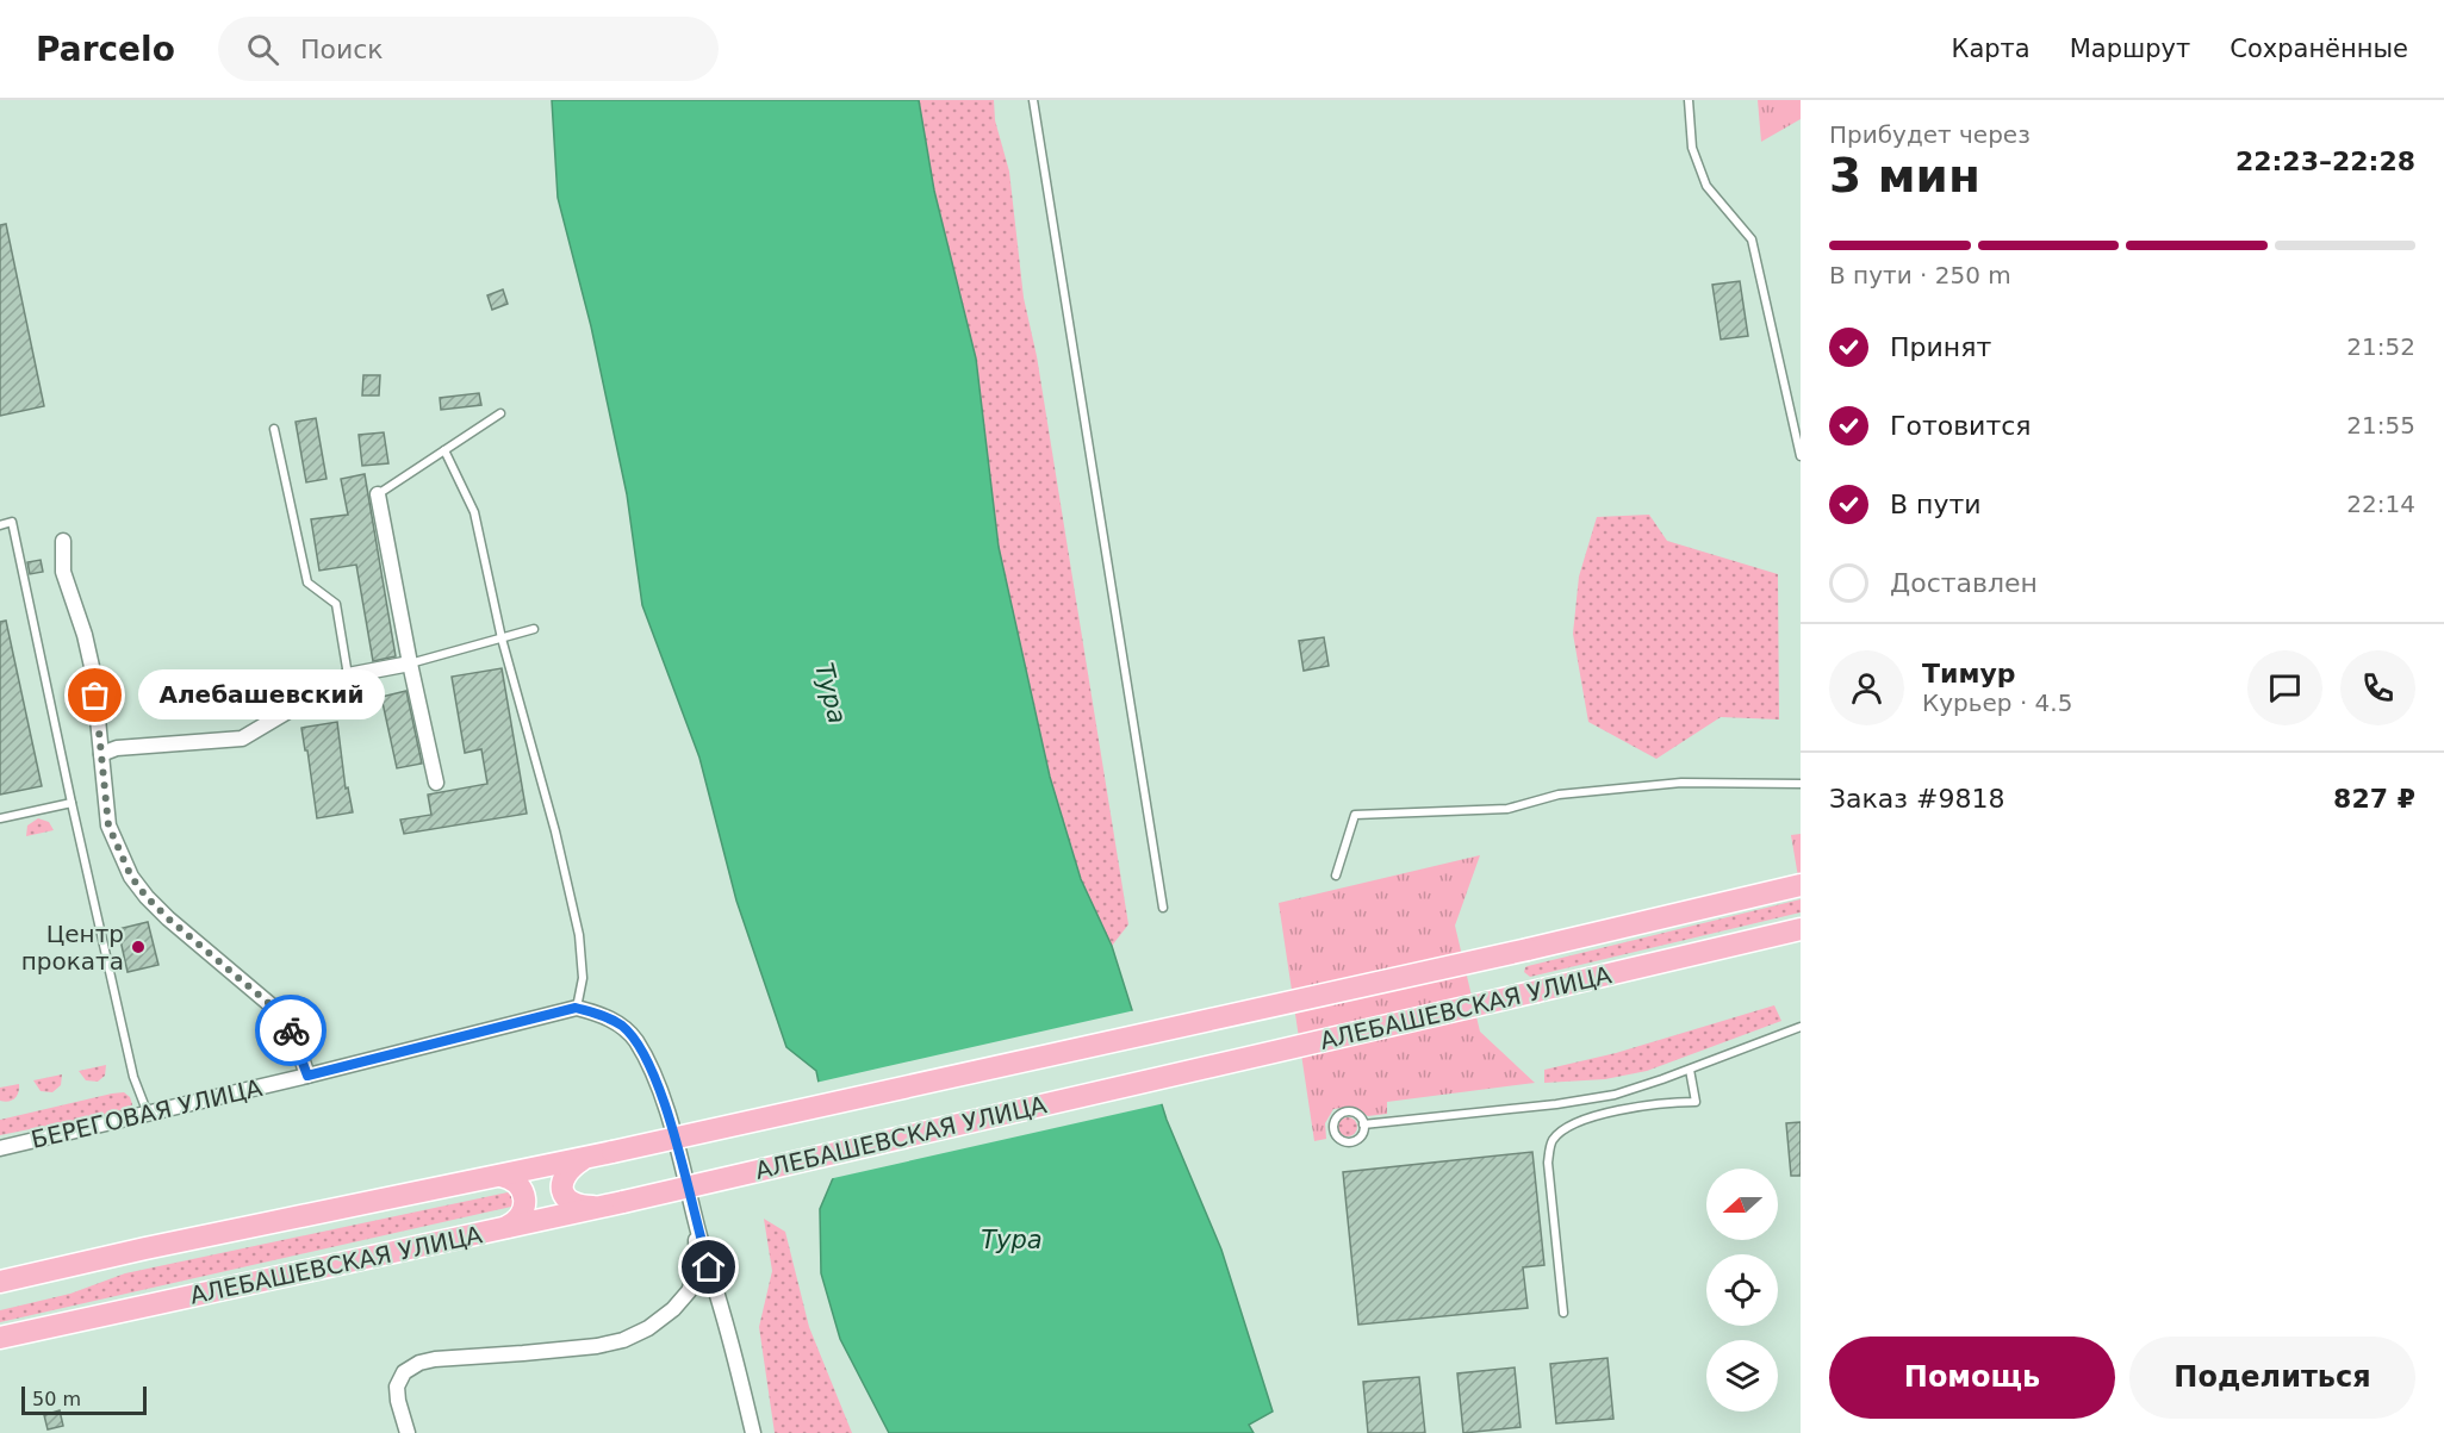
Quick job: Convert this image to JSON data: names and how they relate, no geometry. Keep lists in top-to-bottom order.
{
  "streets": {
    "main road": ["АЛЕБАШЕВСКАЯ УЛИЦА"],
    "street": ["БЕРЕГОВАЯ УЛИЦА"]
  },
  "water": ["Тура"],
  "places": ["Алебашевский", "Центр проката"],
  "scale_bar": "50 m",
  "north": "left",
  "page": {
    "header": "Parcelo",
    "search": "Поиск",
    "nav": ["Карта", "Маршрут", "Сохранённые"],
    "heading": ["3 мин", "Прибудет через", "22:23–22:28"],
    "panel": [
      "Тимур",
      "Курьер · 4.5",
      "Заказ #9818",
      "827 ₽"
    ],
    "bar": "В пути · 250 m",
    "list": [
      ["Принят", "21:52"],
      ["Готовится", "21:55"],
      ["В пути", "22:14"],
      "Доставлен"
    ],
    "bubble": "Алебашевский",
    "buttons": ["Помощь", "Поделиться"],
    "scale": "50 m"
  }
}
